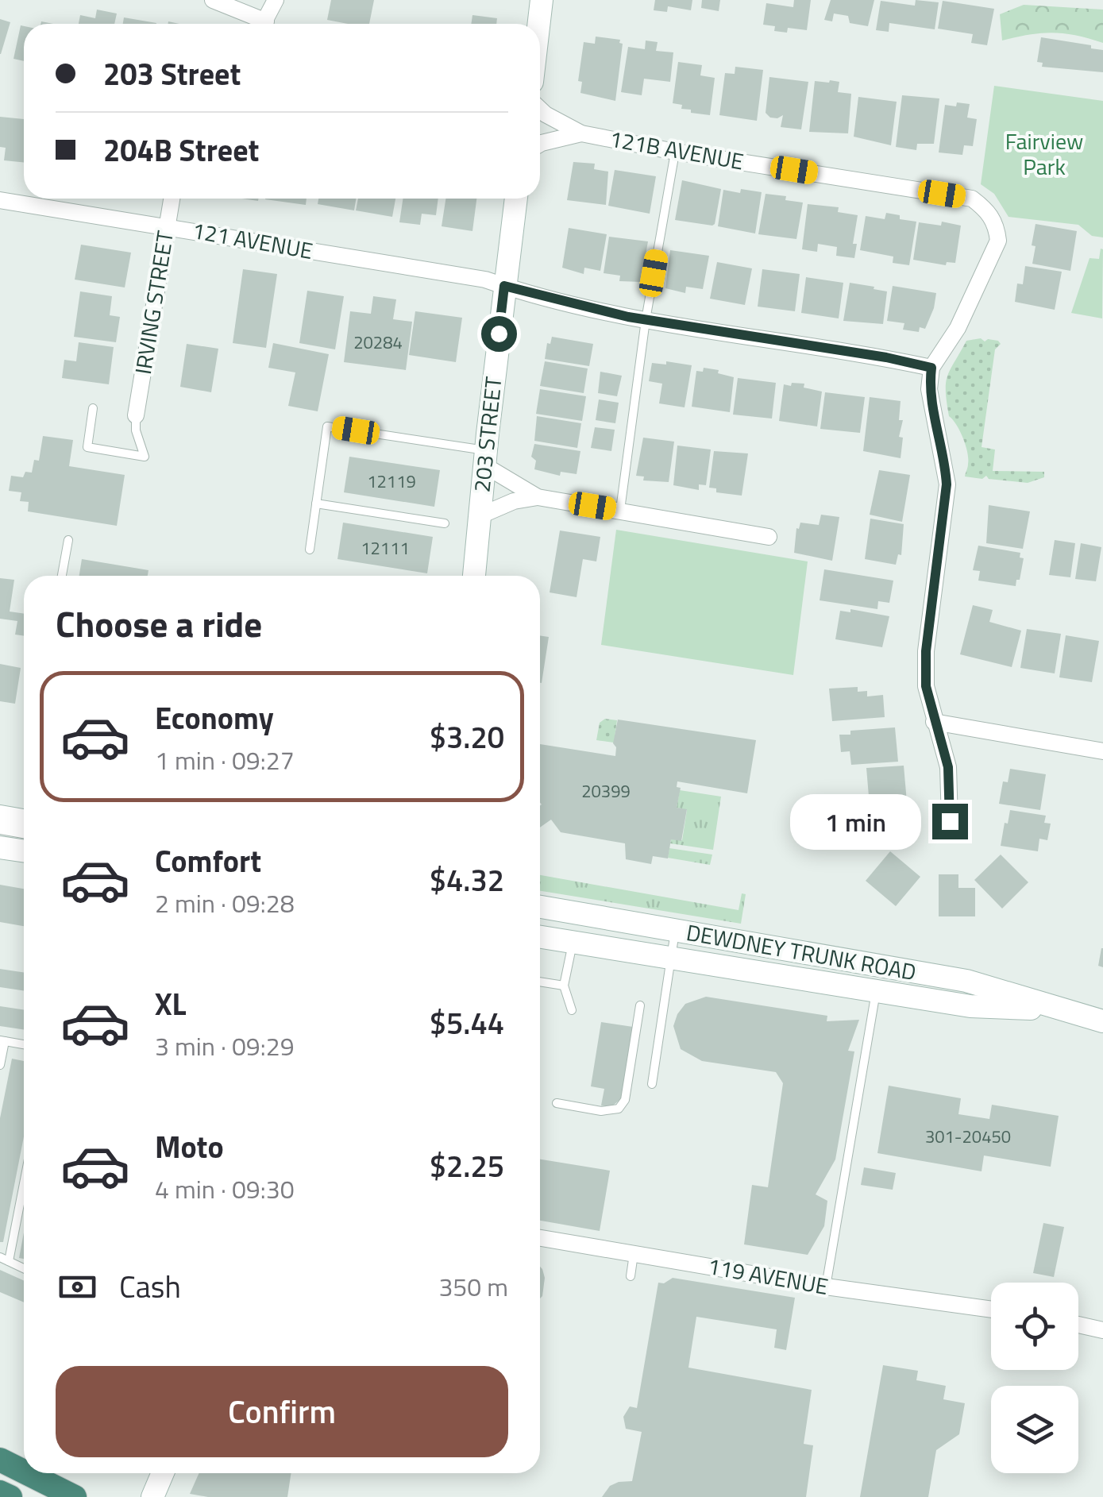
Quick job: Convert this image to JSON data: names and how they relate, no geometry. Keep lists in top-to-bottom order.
{
  "streets": {
    "main road": ["203 STREET", "DEWDNEY TRUNK ROAD"],
    "street": [
      "121B AVENUE",
      "121 AVENUE",
      "IRVING STREET",
      "119 AVENUE"
    ]
  },
  "crossings": [
    ["121B AVENUE", "121 AVENUE"],
    ["121 AVENUE", "IRVING STREET"],
    ["121 AVENUE", "203 STREET"]
  ],
  "parks": ["Fairview Park"],
  "house_numbers": [
    "20284",
    "12119",
    "12111",
    "20399",
    "301-20450"
  ],
  "page": {
    "banner": ["203 Street", "204B Street"],
    "heading": "Choose a ride",
    "list": [
      {
        "name": "Economy",
        "note": "1 min · 09:27",
        "value": "$3.20"
      },
      {
        "name": "Comfort",
        "note": "2 min · 09:28",
        "value": "$4.32"
      },
      {
        "name": "XL",
        "note": "3 min · 09:29",
        "value": "$5.44"
      },
      {
        "name": "Moto",
        "note": "4 min · 09:30",
        "value": "$2.25"
      }
    ],
    "bubble": "1 min",
    "pay": ["Cash", "350 m"],
    "buttons": "Confirm"
  }
}
